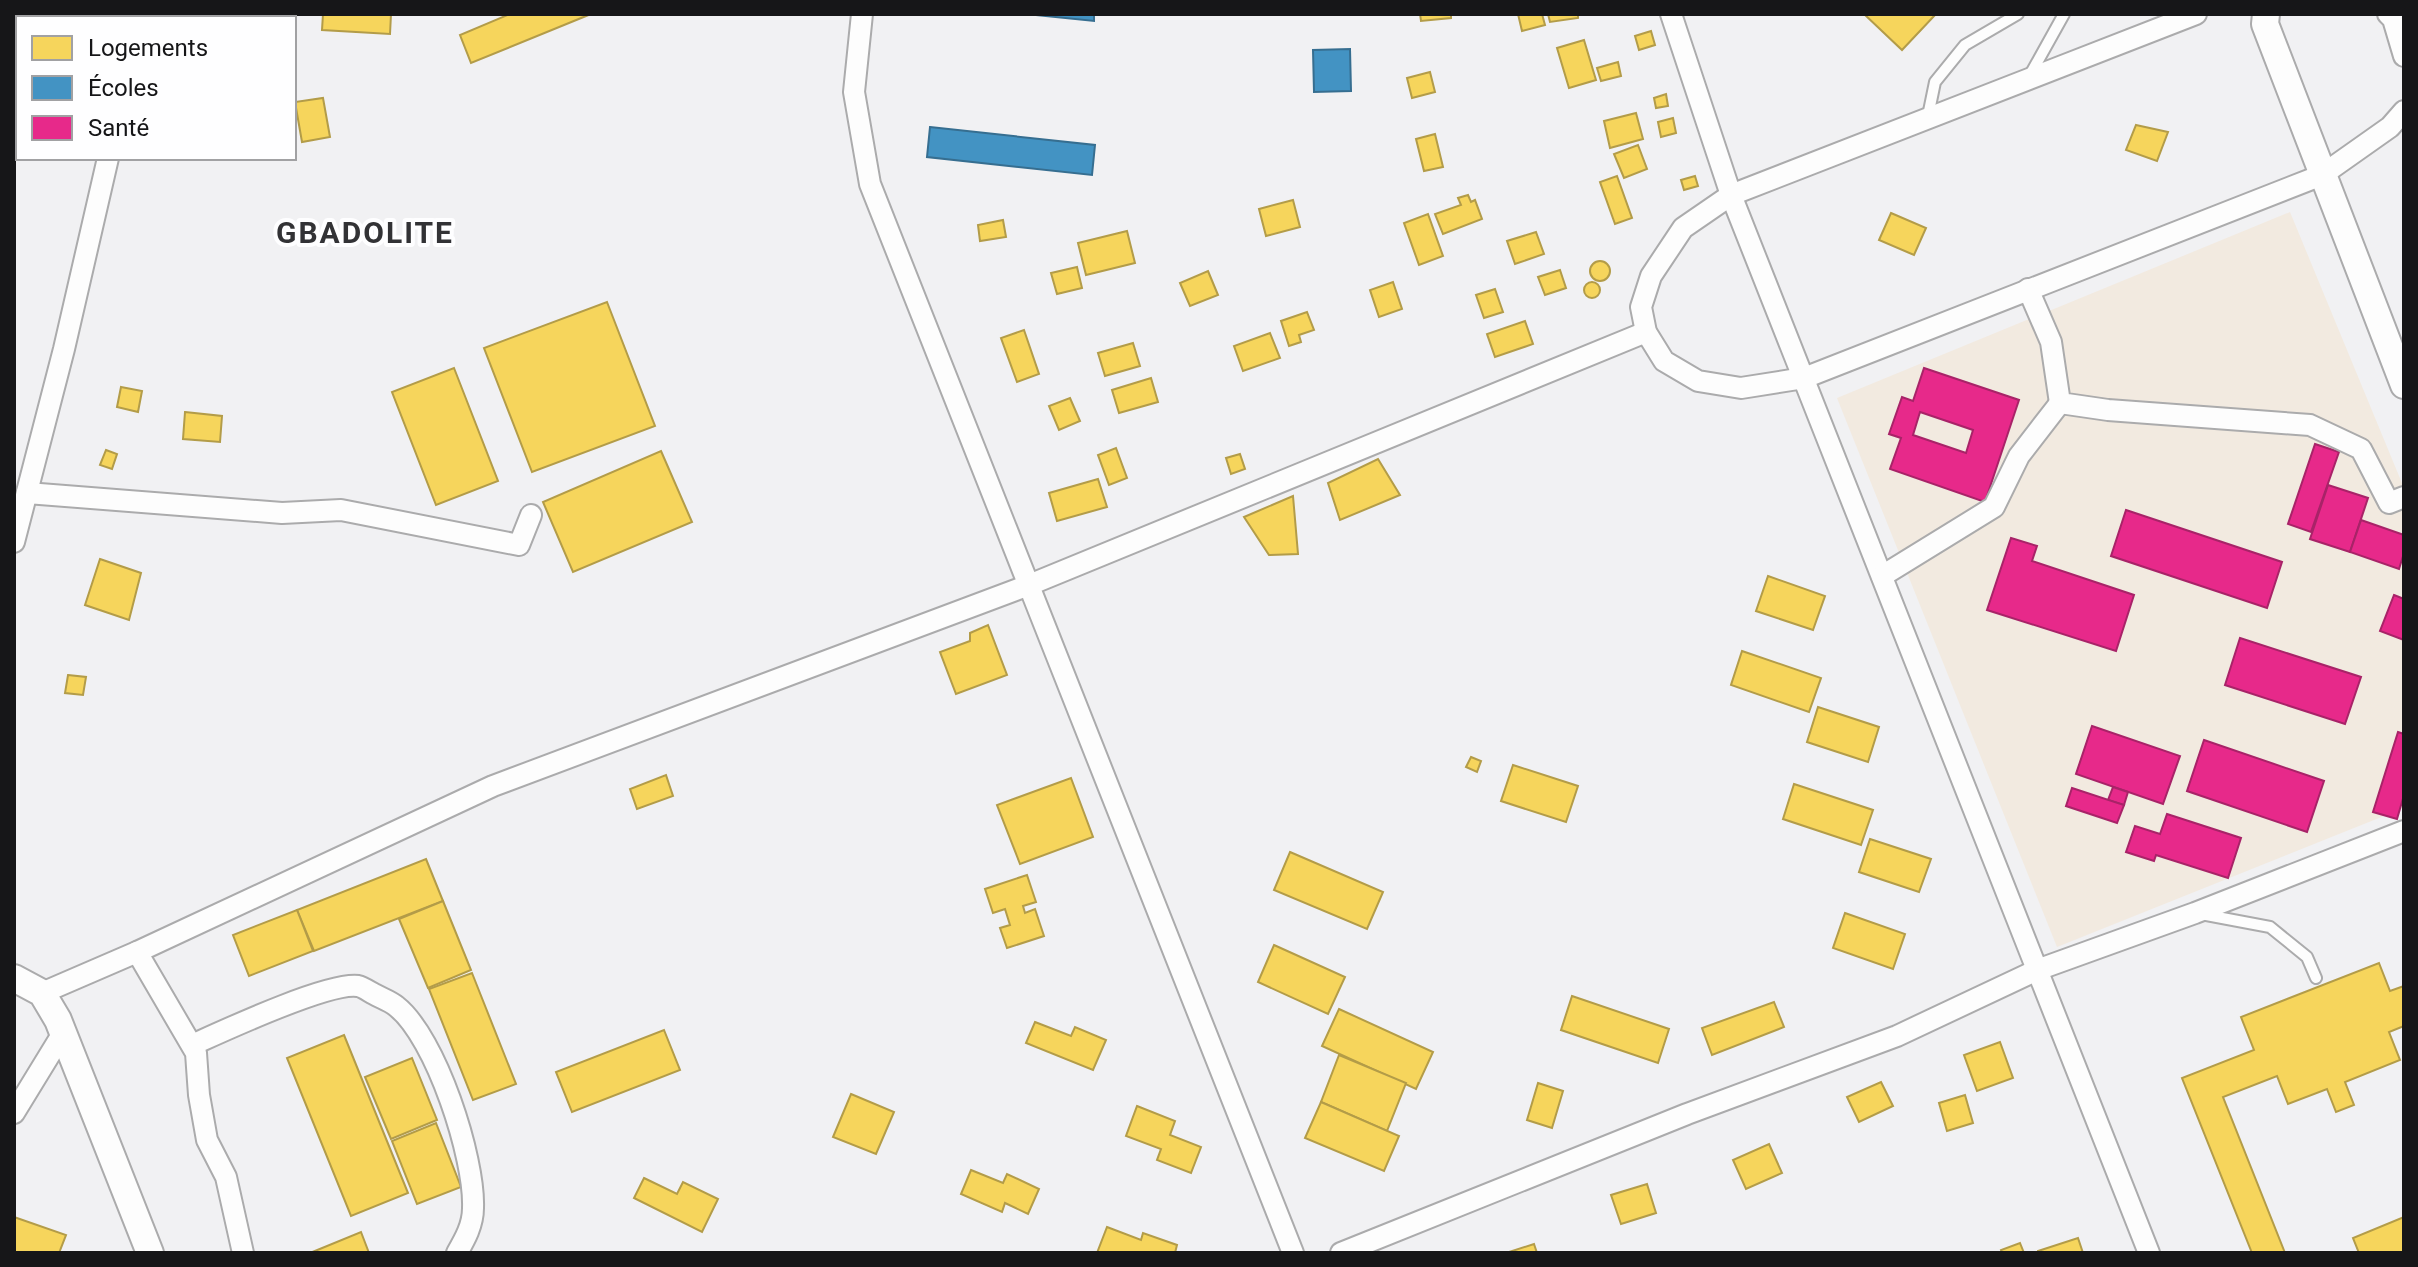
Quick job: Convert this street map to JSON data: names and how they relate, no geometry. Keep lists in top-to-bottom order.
{
  "districts": ["GBADOLITE"],
  "legend": ["Logements", "Écoles", "Santé"]
}
